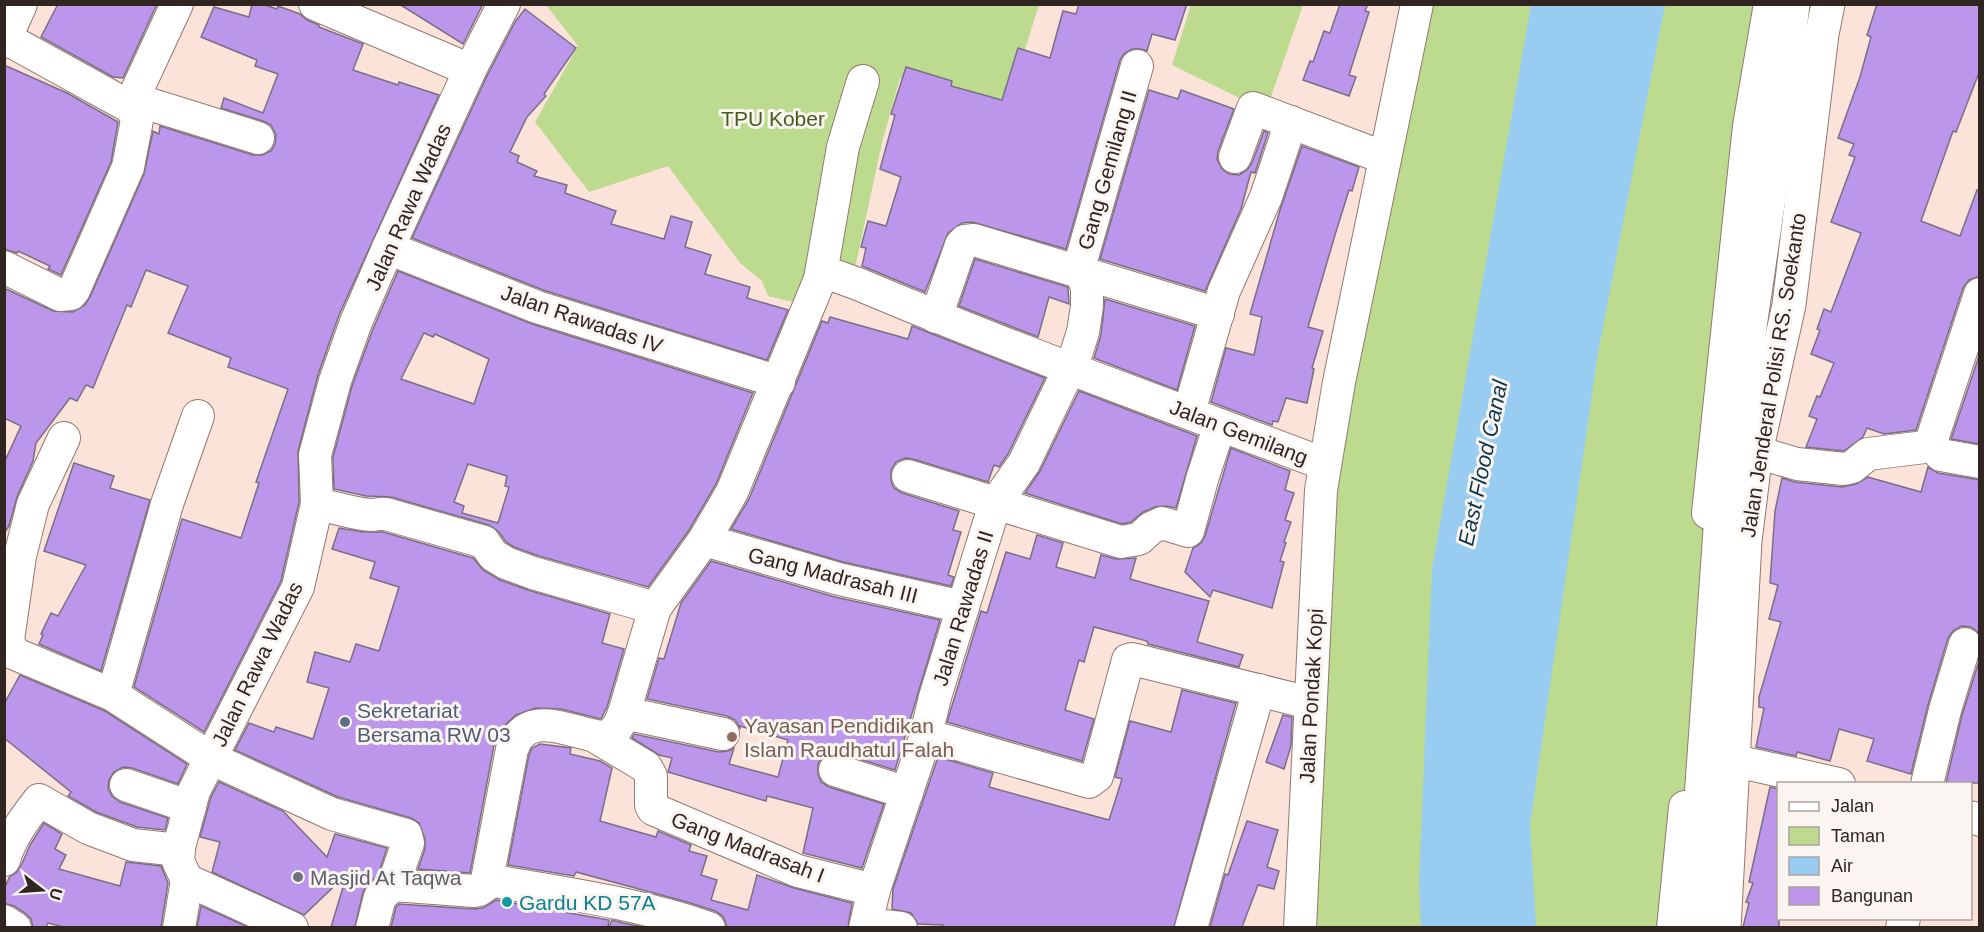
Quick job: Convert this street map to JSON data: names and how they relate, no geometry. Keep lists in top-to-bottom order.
{
  "streets": {
    "main road": ["Jalan Jenderal Polisi RS. Soekanto"],
    "street": [
      "Gang Gemilang II",
      "Jalan Rawa Wadas",
      "Jalan Rawadas IV",
      "Jalan Gemilang",
      "Gang Madrasah III",
      "Jalan Rawadas II",
      "Jalan Pondak Kopi",
      "Gang Madrasah I"
    ]
  },
  "crossings": [
    ["Gang Gemilang II", "Jalan Gemilang"],
    ["Gang Gemilang II", "Jalan Rawadas II"],
    ["Jalan Rawa Wadas", "Jalan Rawadas IV"],
    ["Jalan Gemilang", "Jalan Rawadas II"],
    ["Jalan Gemilang", "Jalan Pondak Kopi"],
    ["Gang Madrasah III", "Jalan Rawadas II"],
    ["Jalan Rawadas II", "Gang Madrasah I"]
  ],
  "water": ["East Flood Canal"],
  "parks": ["TPU Kober"],
  "places": [
    "Sekretariat Bersama RW 03",
    "Yayasan Pendidikan Islam Raudhatul Falah",
    "Masjid At Taqwa",
    "Gardu KD 57A"
  ],
  "legend": [
    "Jalan",
    "Taman",
    "Air",
    "Bangunan"
  ],
  "north": "right"
}
